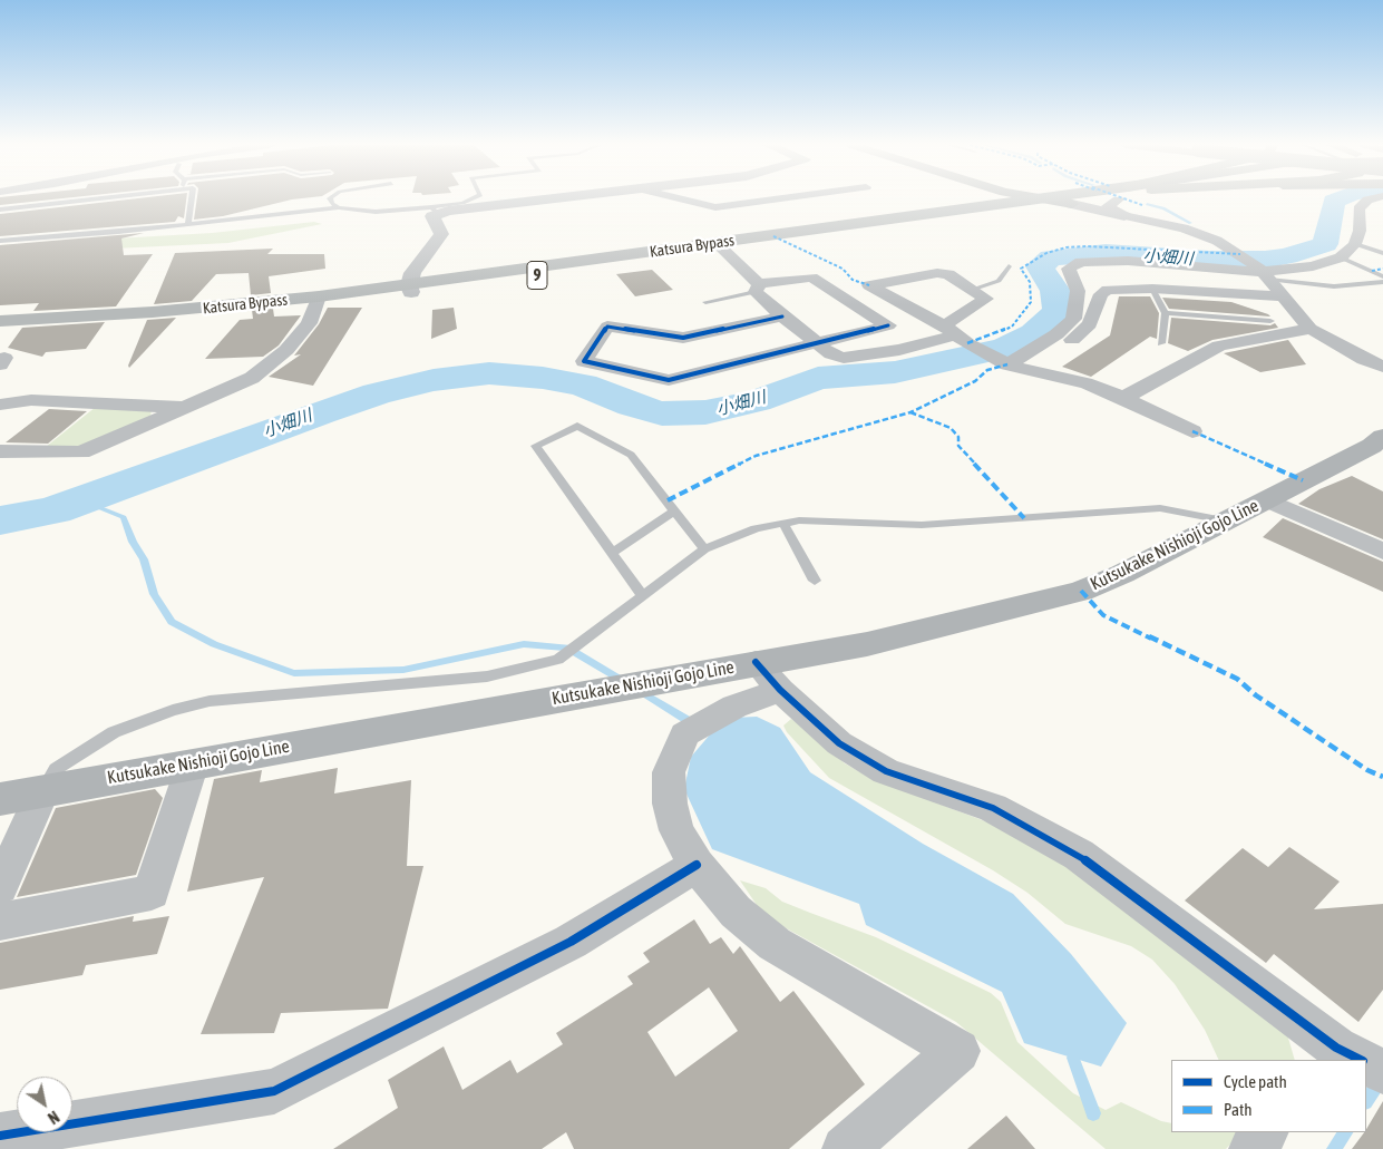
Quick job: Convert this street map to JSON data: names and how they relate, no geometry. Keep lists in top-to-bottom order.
{
  "streets": {
    "highway": ["Katsura Bypass", "9"],
    "main road": ["Kutsukake Nishioji Gojo Line"]
  },
  "water": ["小畑川"],
  "legend": ["Cycle path", "Path"],
  "north": "bottom right"
}
